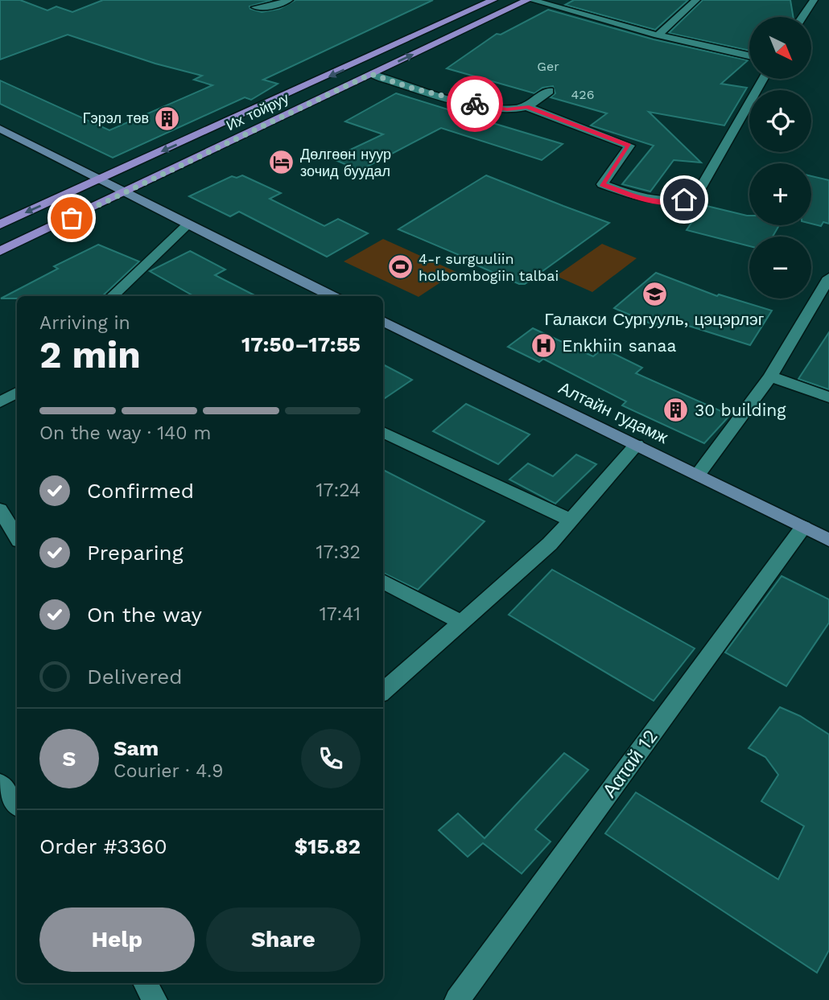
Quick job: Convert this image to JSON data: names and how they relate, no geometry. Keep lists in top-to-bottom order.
{
  "streets": {
    "main road": ["Их тойруу", "Алтайн гудамж"],
    "street": ["Ααταй 12"]
  },
  "crossings": [
    ["Алтайн гудамж", "Ααταй 12"]
  ],
  "places": {
    "building": ["Гэрэл төв", "30 building"],
    "hotel": ["Дөлгөөн нуур зочид буудал"],
    "sports": ["4-r surguuliin holbombogiin talbai"],
    "school or university": ["Галакси Сургууль, цэцэрлэг"],
    "hospital": ["Enkhiin sanaa"]
  },
  "house_numbers": ["Ger", "426"],
  "north": "bottom right",
  "page": {
    "map_buttons": ["+", "−"],
    "heading": ["2 min", "Arriving in", "17:50–17:55"],
    "panel": [
      "Sam",
      "Courier · 4.9",
      "Order #3360",
      "$15.82"
    ],
    "bar": "On the way · 140 m",
    "list": [
      ["Confirmed", "17:24"],
      ["Preparing", "17:32"],
      ["On the way", "17:41"],
      "Delivered"
    ],
    "round": "S",
    "buttons": ["Help", "Share"]
  }
}
